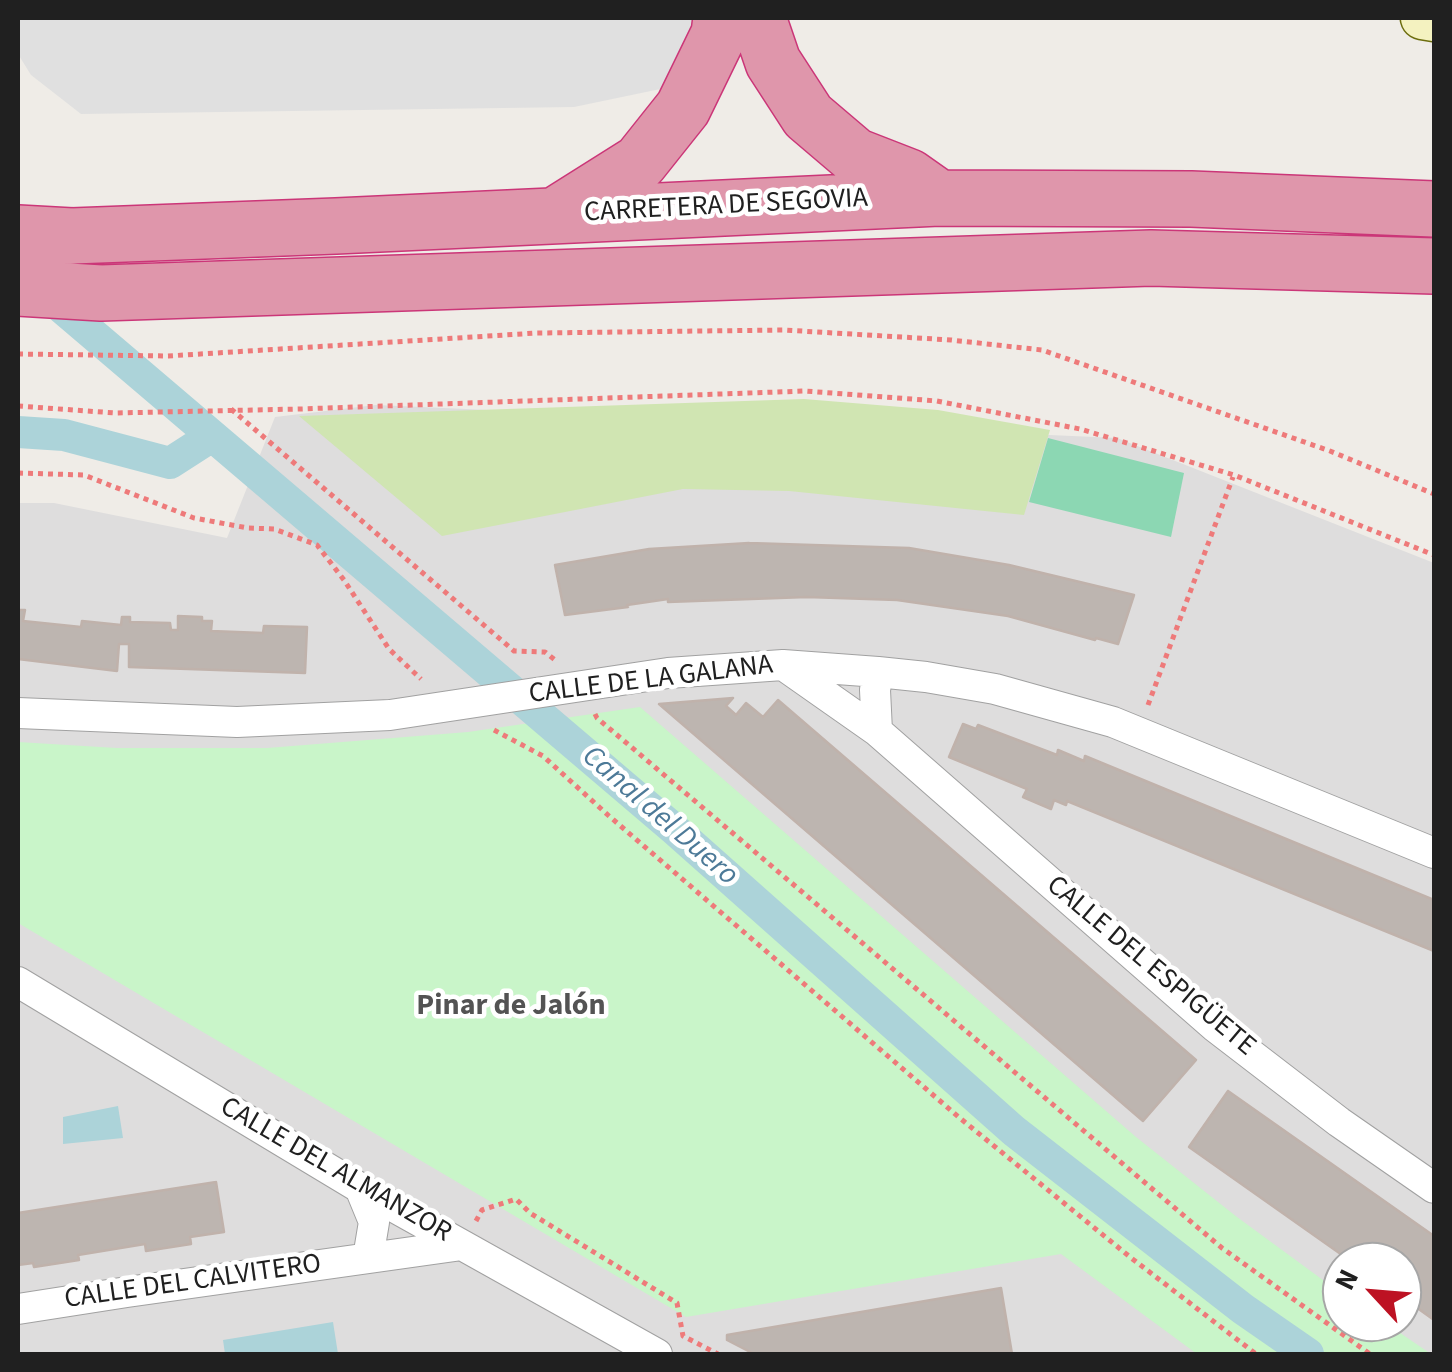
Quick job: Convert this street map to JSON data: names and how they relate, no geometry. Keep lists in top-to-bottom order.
{
  "streets": {
    "highway": ["CARRETERA DE SEGOVIA"],
    "street": [
      "CALLE DE LA GALANA",
      "CALLE DEL ESPIGÜETE",
      "CALLE DEL ALMANZOR",
      "CALLE DEL CALVITERO"
    ]
  },
  "crossings": [
    ["CALLE DE LA GALANA", "CALLE DEL ESPIGÜETE"],
    ["CALLE DEL ALMANZOR", "CALLE DEL CALVITERO"]
  ],
  "districts": ["Pinar de Jalón"],
  "water": ["Canal del Duero"],
  "north": "top left"
}
